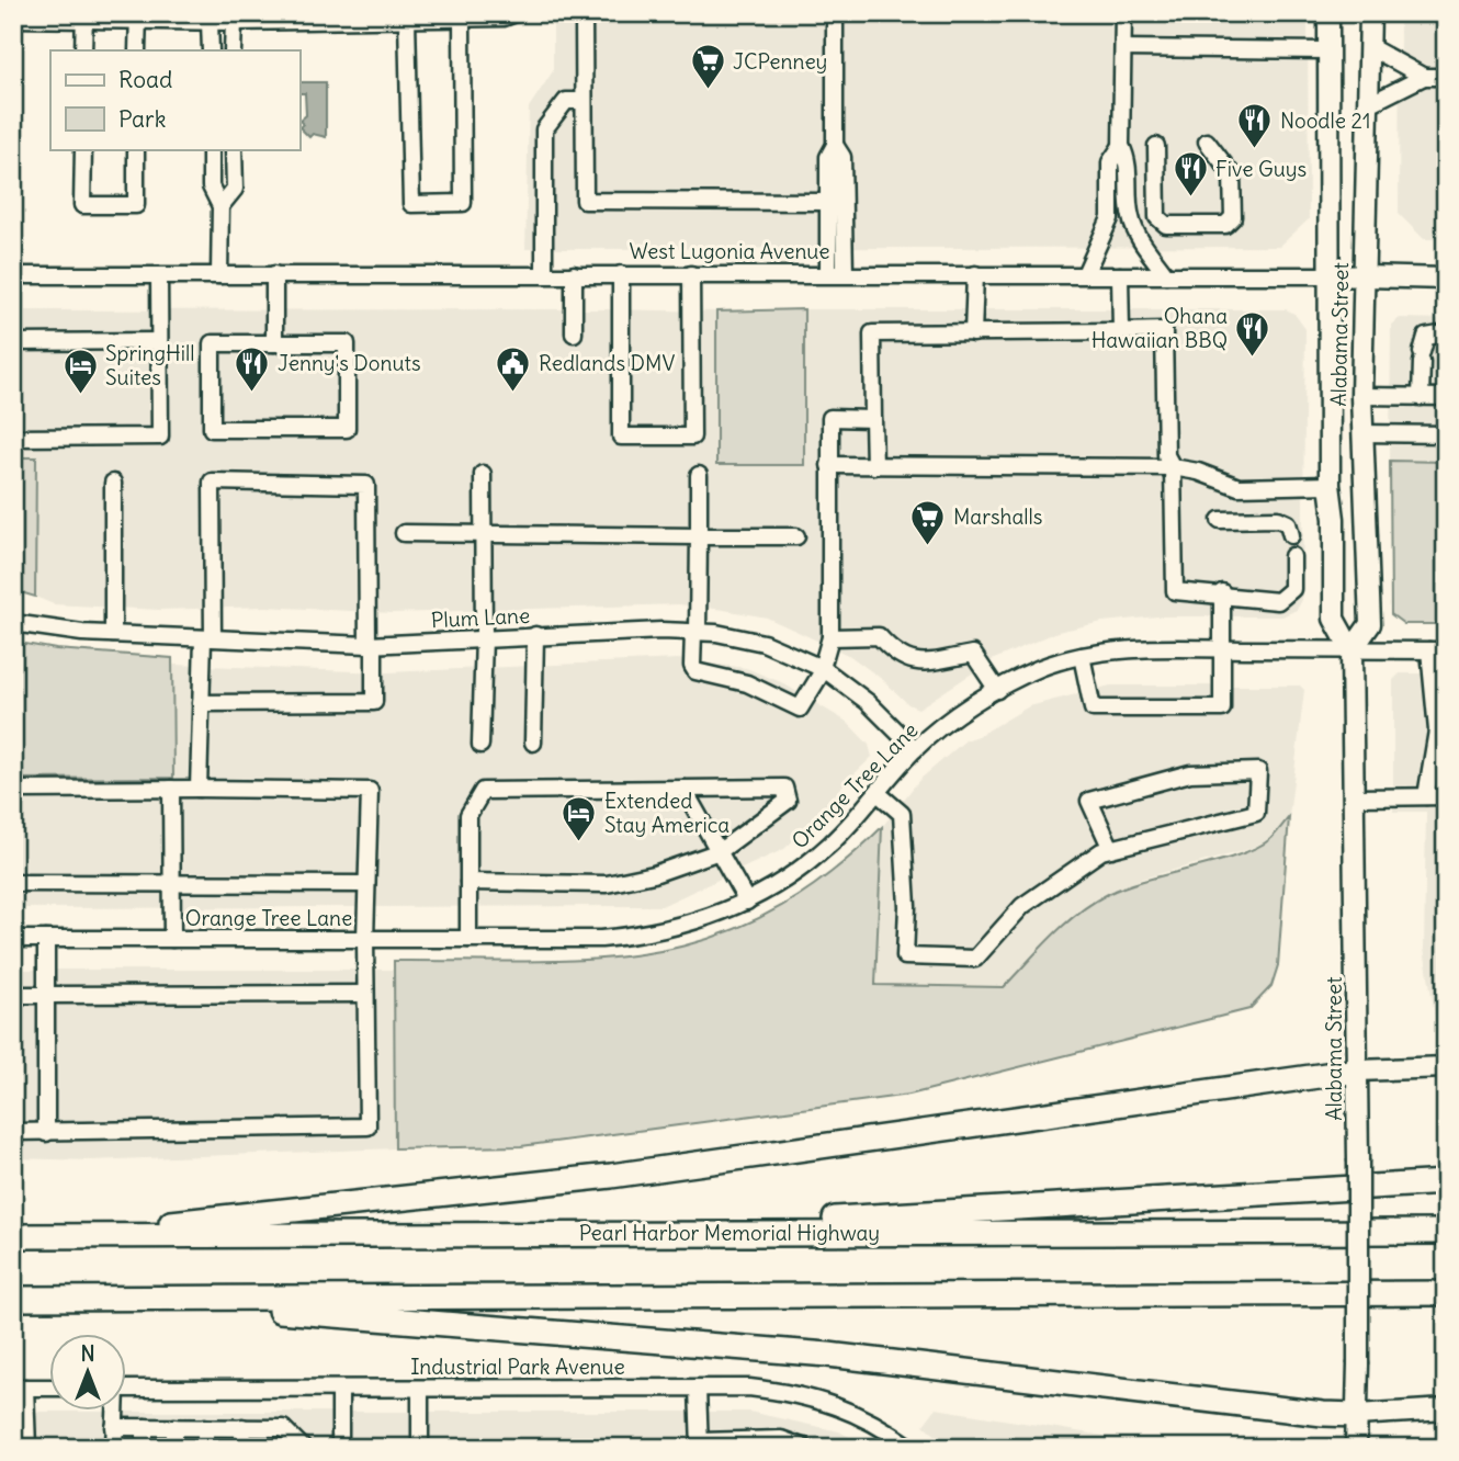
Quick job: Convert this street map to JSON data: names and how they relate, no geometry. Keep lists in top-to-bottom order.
{
  "streets": {
    "highway": ["Pearl Harbor Memorial Highway"],
    "main road": ["West Lugonia Avenue", "Alabama Street"],
    "street": ["Plum Lane", "Orange Tree Lane", "Industrial Park Avenue"]
  },
  "crossings": [
    ["West Lugonia Avenue", "Alabama Street"],
    ["Alabama Street", "Orange Tree Lane"],
    ["Plum Lane", "Orange Tree Lane"]
  ],
  "places": {
    "supermarket": ["JCPenney", "Marshalls"],
    "restaurant": [
      "Noodle 21",
      "Five Guys",
      "Ohana Hawaiian BBQ",
      "Jenny's Donuts"
    ],
    "public building": ["Redlands DMV"],
    "hotel": ["SpringHill Suites", "Extended Stay America"]
  },
  "legend": ["Road", "Park"],
  "north": "top"
}
